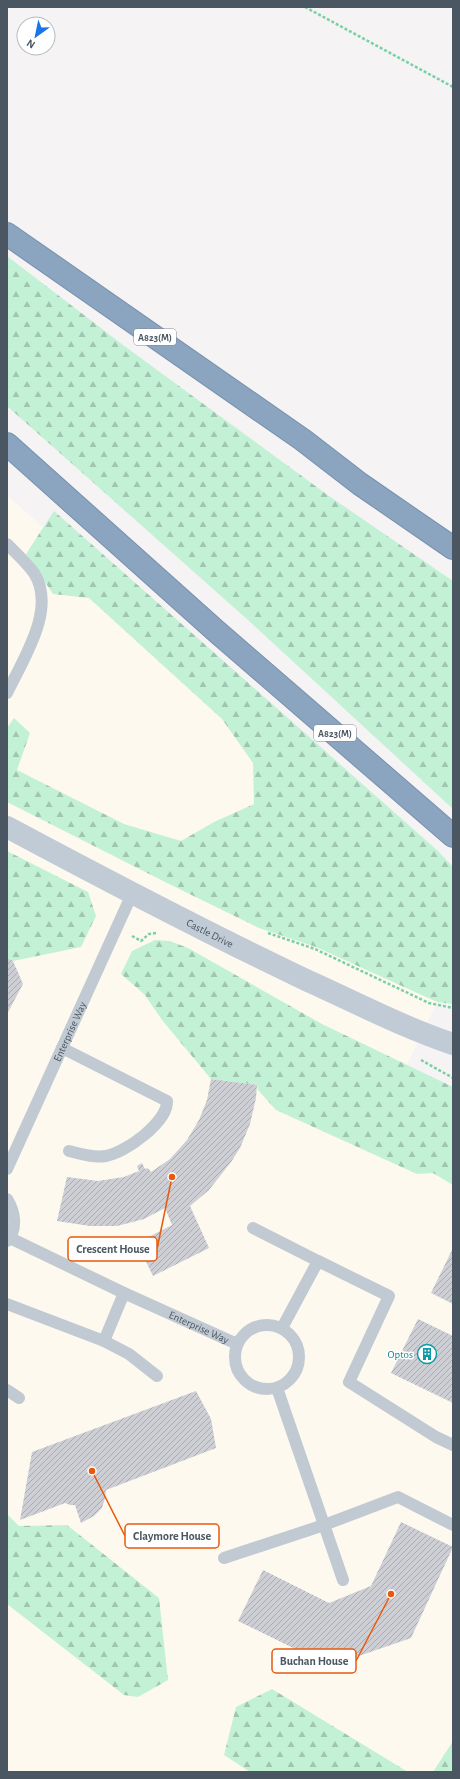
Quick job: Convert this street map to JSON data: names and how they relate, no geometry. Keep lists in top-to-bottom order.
{
  "streets": {
    "highway": ["A823(M)"],
    "street": ["Castle Drive"],
    "lane": ["Enterprise Way"]
  },
  "crossings": [
    ["Castle Drive", "Enterprise Way"]
  ],
  "places": {
    "other": ["Crescent House", "Claymore House", "Buchan House"],
    "building": ["Optos"]
  },
  "north": "bottom left"
}
